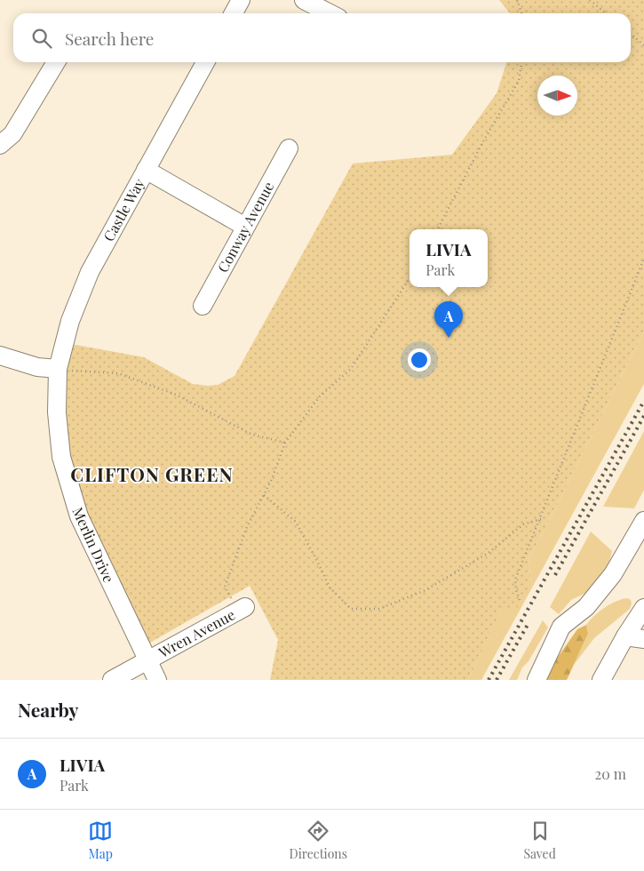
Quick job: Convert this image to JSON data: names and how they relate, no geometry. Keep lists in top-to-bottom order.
{
  "streets": {
    "street": [
      "Castle Way",
      "Conway Avenue",
      "Merlin Drive",
      "Wren Avenue"
    ]
  },
  "crossings": [
    ["Castle Way", "Merlin Drive"],
    ["Merlin Drive", "Wren Avenue"]
  ],
  "districts": ["CLIFTON GREEN"],
  "north": "right",
  "page": {
    "search": "Search here",
    "popup": ["LIVIA", "Park"],
    "pins": "A",
    "heading": "Nearby",
    "list": [
      {
        "mark": "A",
        "name": "LIVIA",
        "note": "Park",
        "value": "20 m"
      }
    ],
    "nav": ["Map", "Directions", "Saved"]
  }
}
